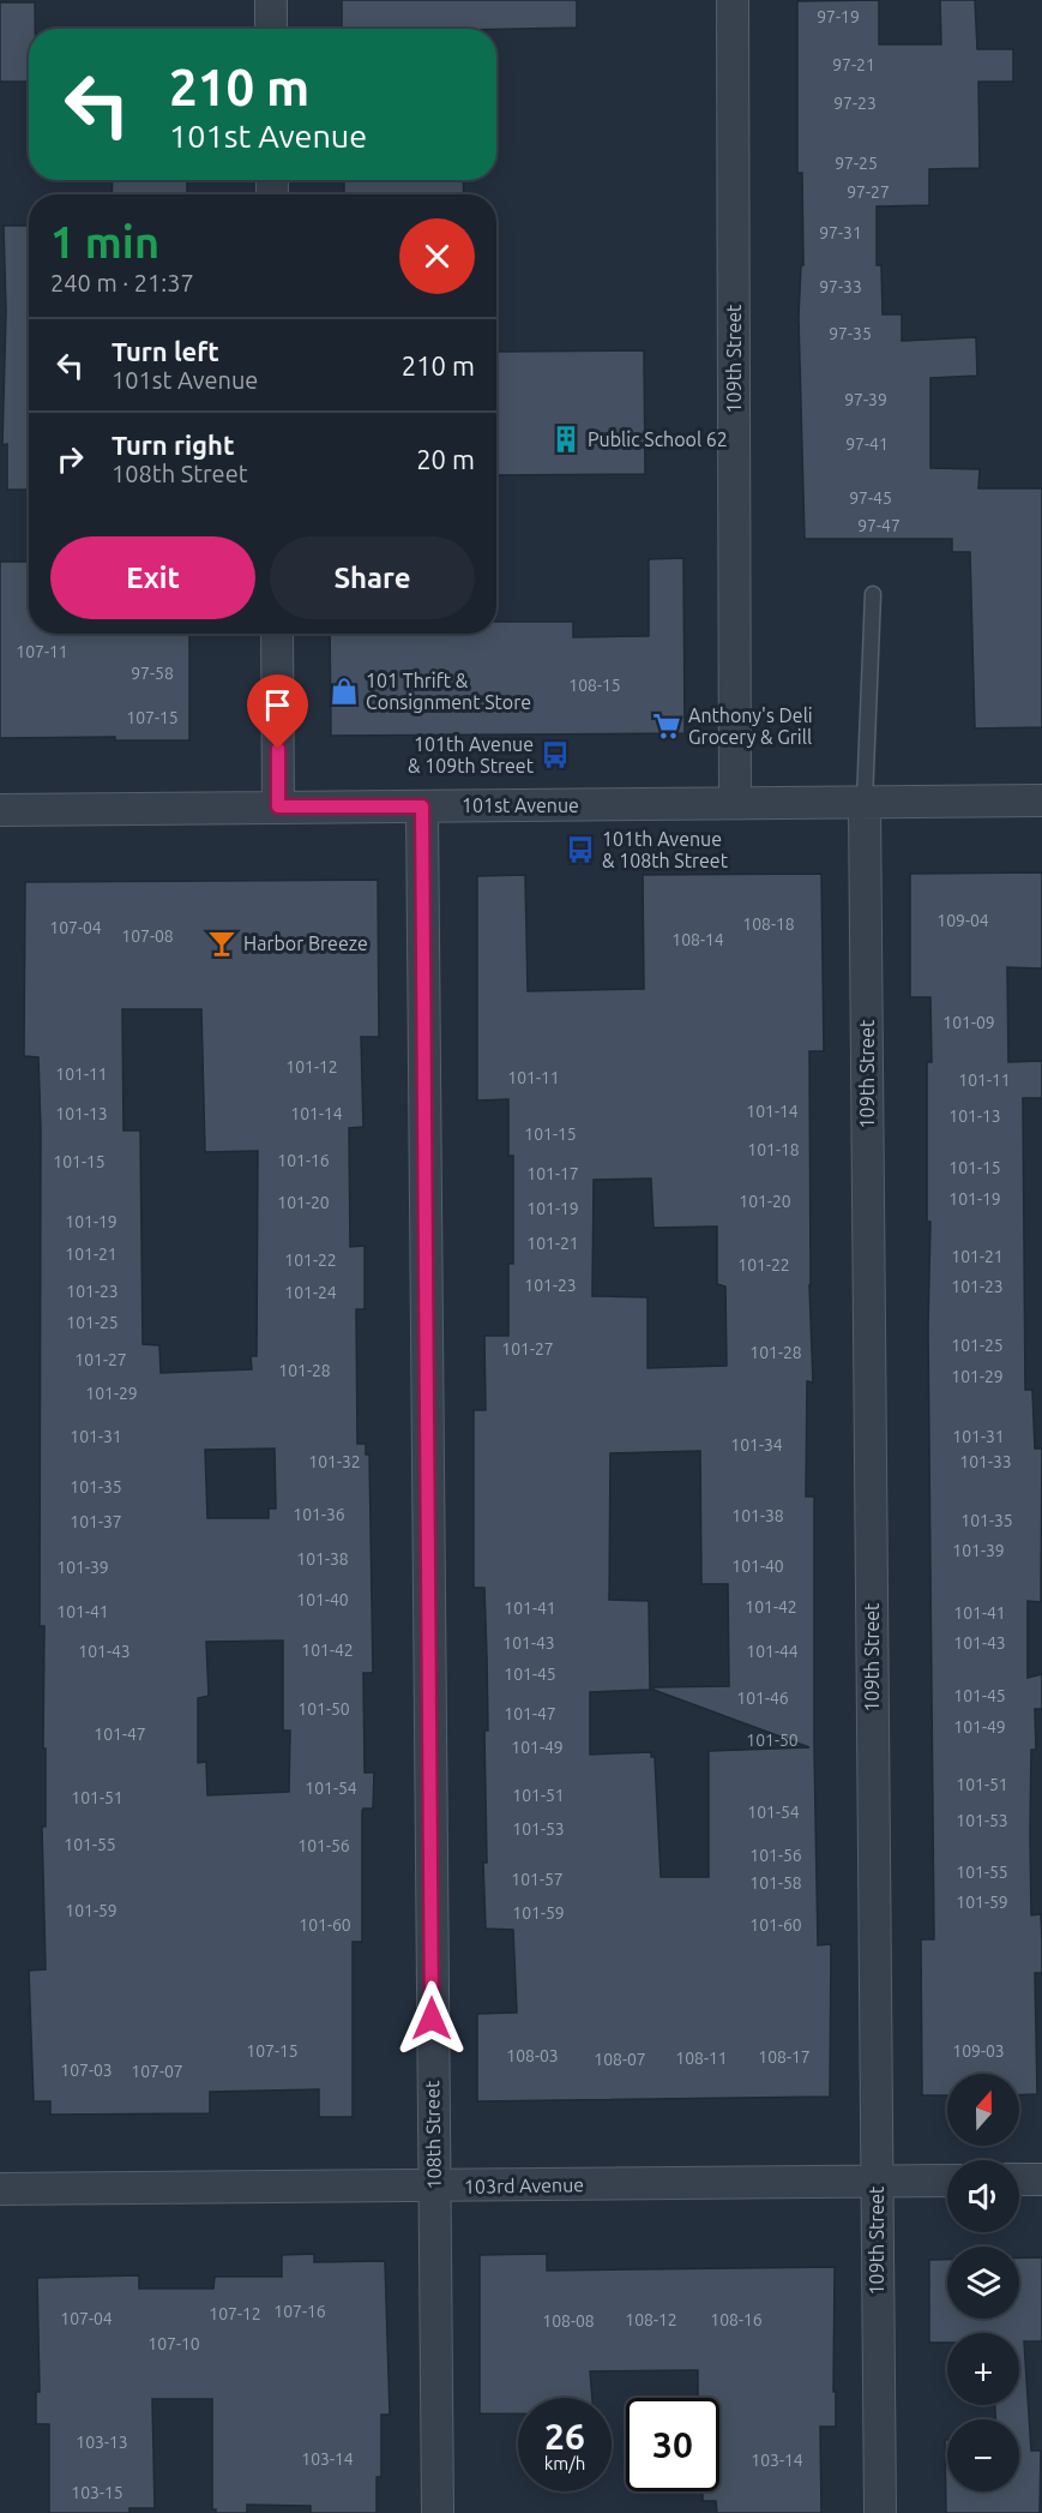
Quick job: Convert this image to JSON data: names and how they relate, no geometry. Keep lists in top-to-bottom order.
{
  "streets": {
    "street": [
      "109th Street",
      "101st Avenue",
      "108th Street",
      "103rd Avenue"
    ]
  },
  "crossings": [
    ["109th Street", "101st Avenue"],
    ["109th Street", "103rd Avenue"],
    ["101st Avenue", "108th Street"],
    ["108th Street", "103rd Avenue"]
  ],
  "places": {
    "building": ["Public School 62"],
    "shop": ["101 Thrift & Consignment Store"],
    "supermarket": ["Anthony's Deli Grocery & Grill"],
    "bus stop": ["101th Avenue & 109th Street", "101th Avenue & 108th Street"],
    "bar": ["Harbor Breeze"]
  },
  "house_numbers": [
    "97-19",
    "97-21",
    "97-23",
    "97-25",
    "97-27",
    "97-31",
    "97-33",
    "97-35",
    "97-39",
    "97-41",
    "97-45",
    "97-47",
    "107-11",
    "97-58",
    "108-15",
    "107-15",
    "109-04",
    "108-18",
    "107-04",
    "107-08",
    "108-14",
    "101-09",
    "101-12",
    "101-11",
    "101-11",
    "101-11",
    "101-14",
    "101-13",
    "101-14",
    "101-13",
    "101-15",
    "101-18",
    "101-16",
    "101-15",
    "101-15",
    "101-17",
    "101-19",
    "101-20",
    "101-20",
    "101-19",
    "101-19",
    "101-21",
    "101-21",
    "101-21",
    "101-22",
    "101-22",
    "101-23",
    "101-23",
    "101-23",
    "101-24",
    "101-25",
    "101-25",
    "101-27",
    "101-28",
    "101-27",
    "101-28",
    "101-29",
    "101-29",
    "101-31",
    "101-31",
    "101-34",
    "101-32",
    "101-33",
    "101-35",
    "101-36",
    "101-38",
    "101-35",
    "101-37",
    "101-39",
    "101-38",
    "101-40",
    "101-39",
    "101-40",
    "101-42",
    "101-41",
    "101-41",
    "101-41",
    "101-43",
    "101-43",
    "101-42",
    "101-43",
    "101-44",
    "101-45",
    "101-45",
    "101-46",
    "101-50",
    "101-47",
    "101-49",
    "101-47",
    "101-50",
    "101-49",
    "101-51",
    "101-54",
    "101-51",
    "101-51",
    "101-54",
    "101-53",
    "101-53",
    "101-55",
    "101-56",
    "101-56",
    "101-55",
    "101-57",
    "101-58",
    "101-59",
    "101-59",
    "101-59",
    "101-60",
    "101-60",
    "107-15",
    "109-03",
    "108-03",
    "108-17",
    "108-11",
    "108-07",
    "107-03",
    "107-07",
    "107-16",
    "107-12",
    "107-04",
    "108-12",
    "108-16",
    "108-08",
    "107-10",
    "103-13",
    "103-14",
    "103-14",
    "103-15"
  ],
  "north": "top",
  "page": {
    "turn": ["210 m", "101st Avenue"],
    "heading": ["1 min", "240 m · 21:37"],
    "list": [
      {
        "name": "Turn left",
        "note": "101st Avenue",
        "value": "210 m"
      },
      {
        "name": "Turn right",
        "note": "108th Street",
        "value": "20 m"
      }
    ],
    "buttons": ["Exit", "Share"],
    "map_buttons": ["+", "−"],
    "speed": "26 km/h",
    "limit": "30"
  }
}
